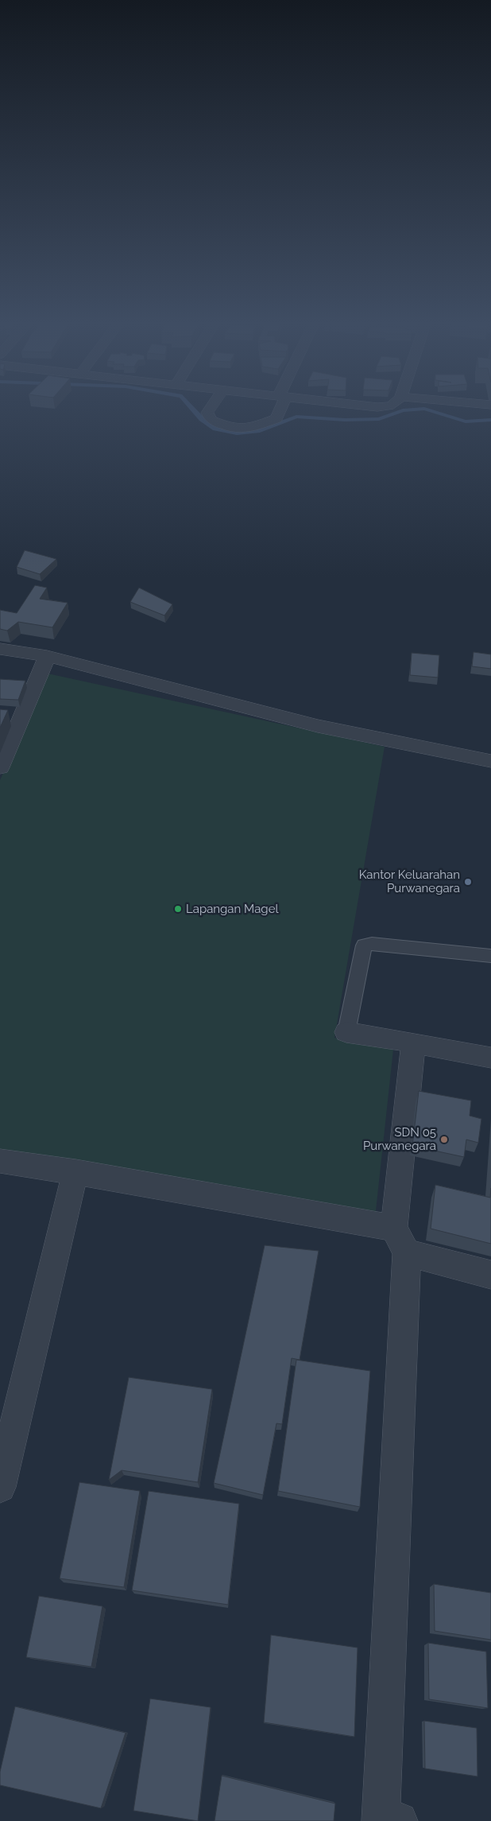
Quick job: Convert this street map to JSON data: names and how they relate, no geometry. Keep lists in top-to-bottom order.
{
  "places": ["Kantor Keluarahan Purwanegara", "Lapangan Magel", "SDN 05 Purwanegara"]
}
